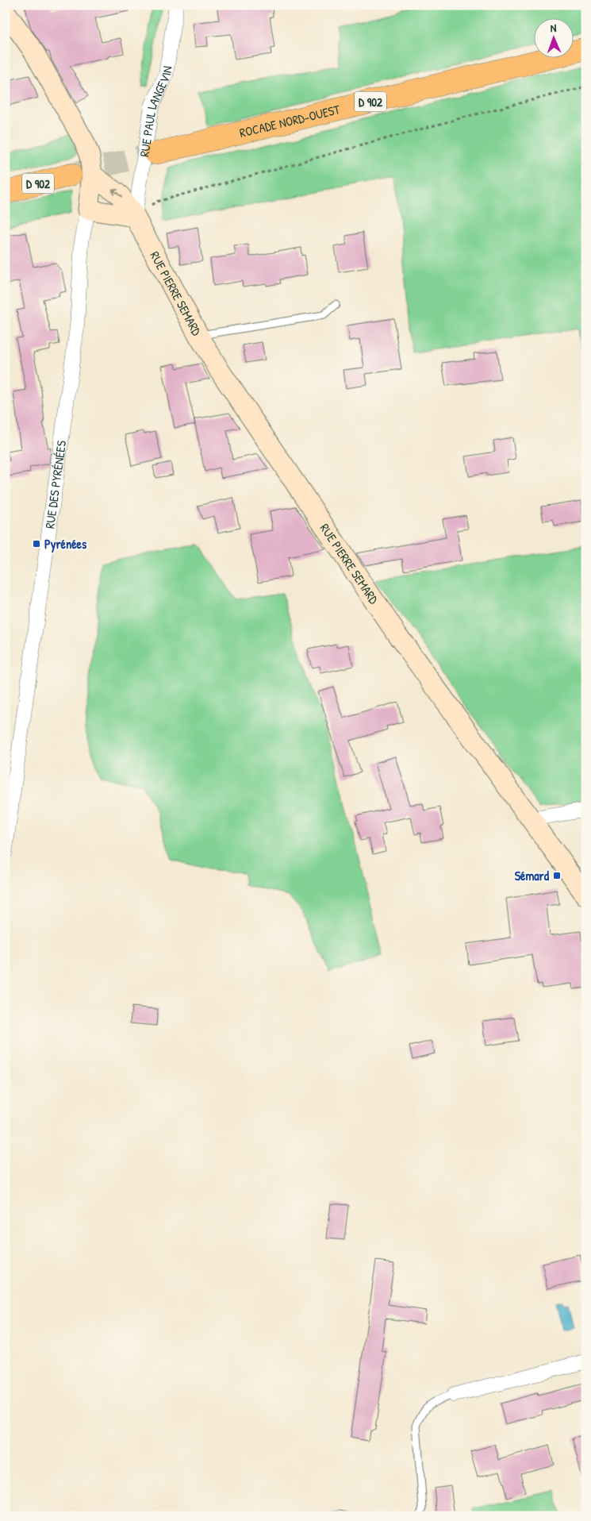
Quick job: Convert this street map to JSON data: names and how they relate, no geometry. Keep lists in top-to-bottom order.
{
  "streets": {
    "main road": ["D 902", "ROCADE NORD-OUEST", "RUE PIERRE SEMARD"],
    "street": ["RUE PAUL LANGEVIN", "RUE DES PYRÉNÉES"]
  },
  "crossings": [
    ["RUE PAUL LANGEVIN", "RUE PIERRE SEMARD"]
  ],
  "places": {
    "transit": ["Pyrénées", "Sémard"]
  },
  "north": "top"
}
